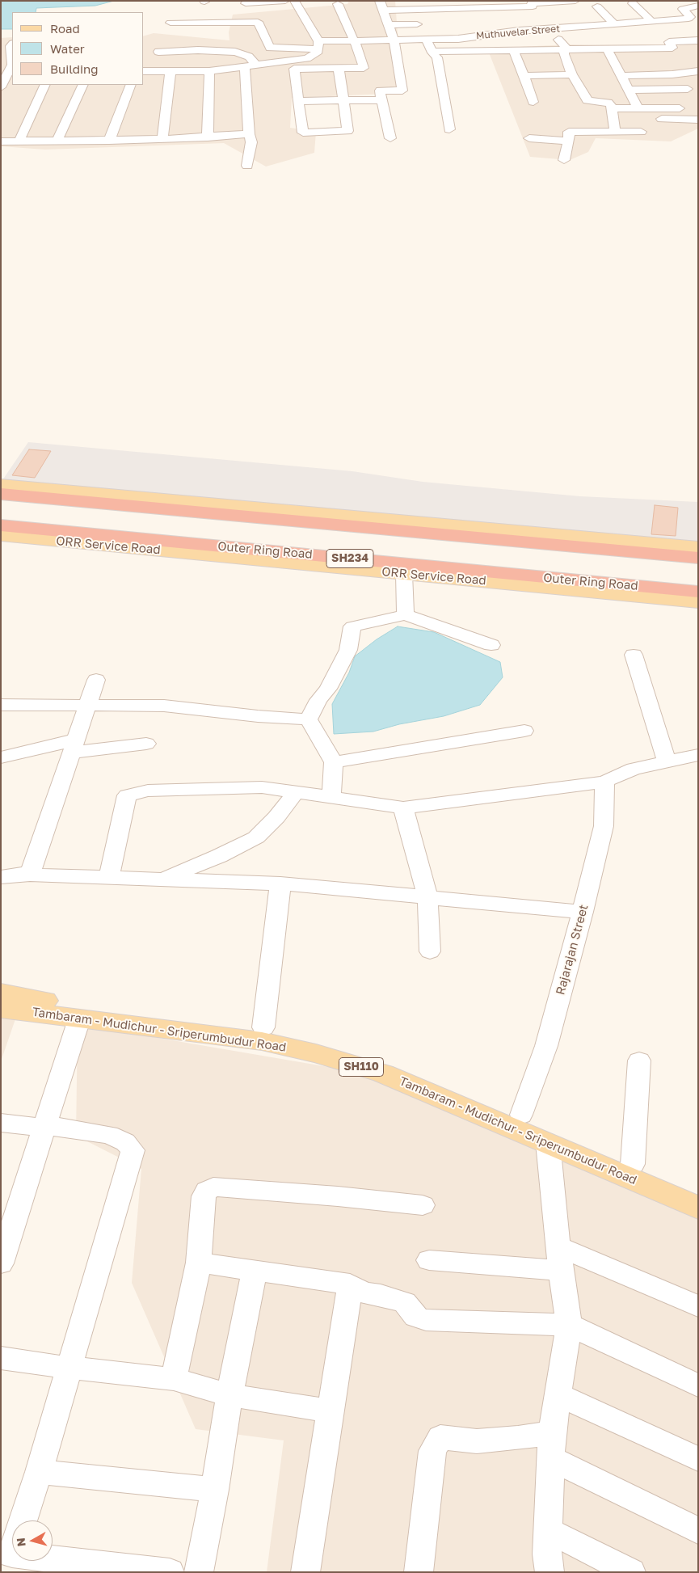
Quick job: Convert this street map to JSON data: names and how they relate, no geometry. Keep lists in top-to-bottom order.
{
  "streets": {
    "highway": ["Outer Ring Road", "SH234"],
    "main road": ["ORR Service Road", "Tambaram - Mudichur - Sriperumbudur Road", "SH110"],
    "street": ["Muthuvelar Street", "Rajarajan Street"]
  },
  "crossings": [
    ["Rajarajan Street", "Tambaram - Mudichur - Sriperumbudur Road"]
  ],
  "legend": ["Road", "Water", "Building"],
  "north": "left"
}
